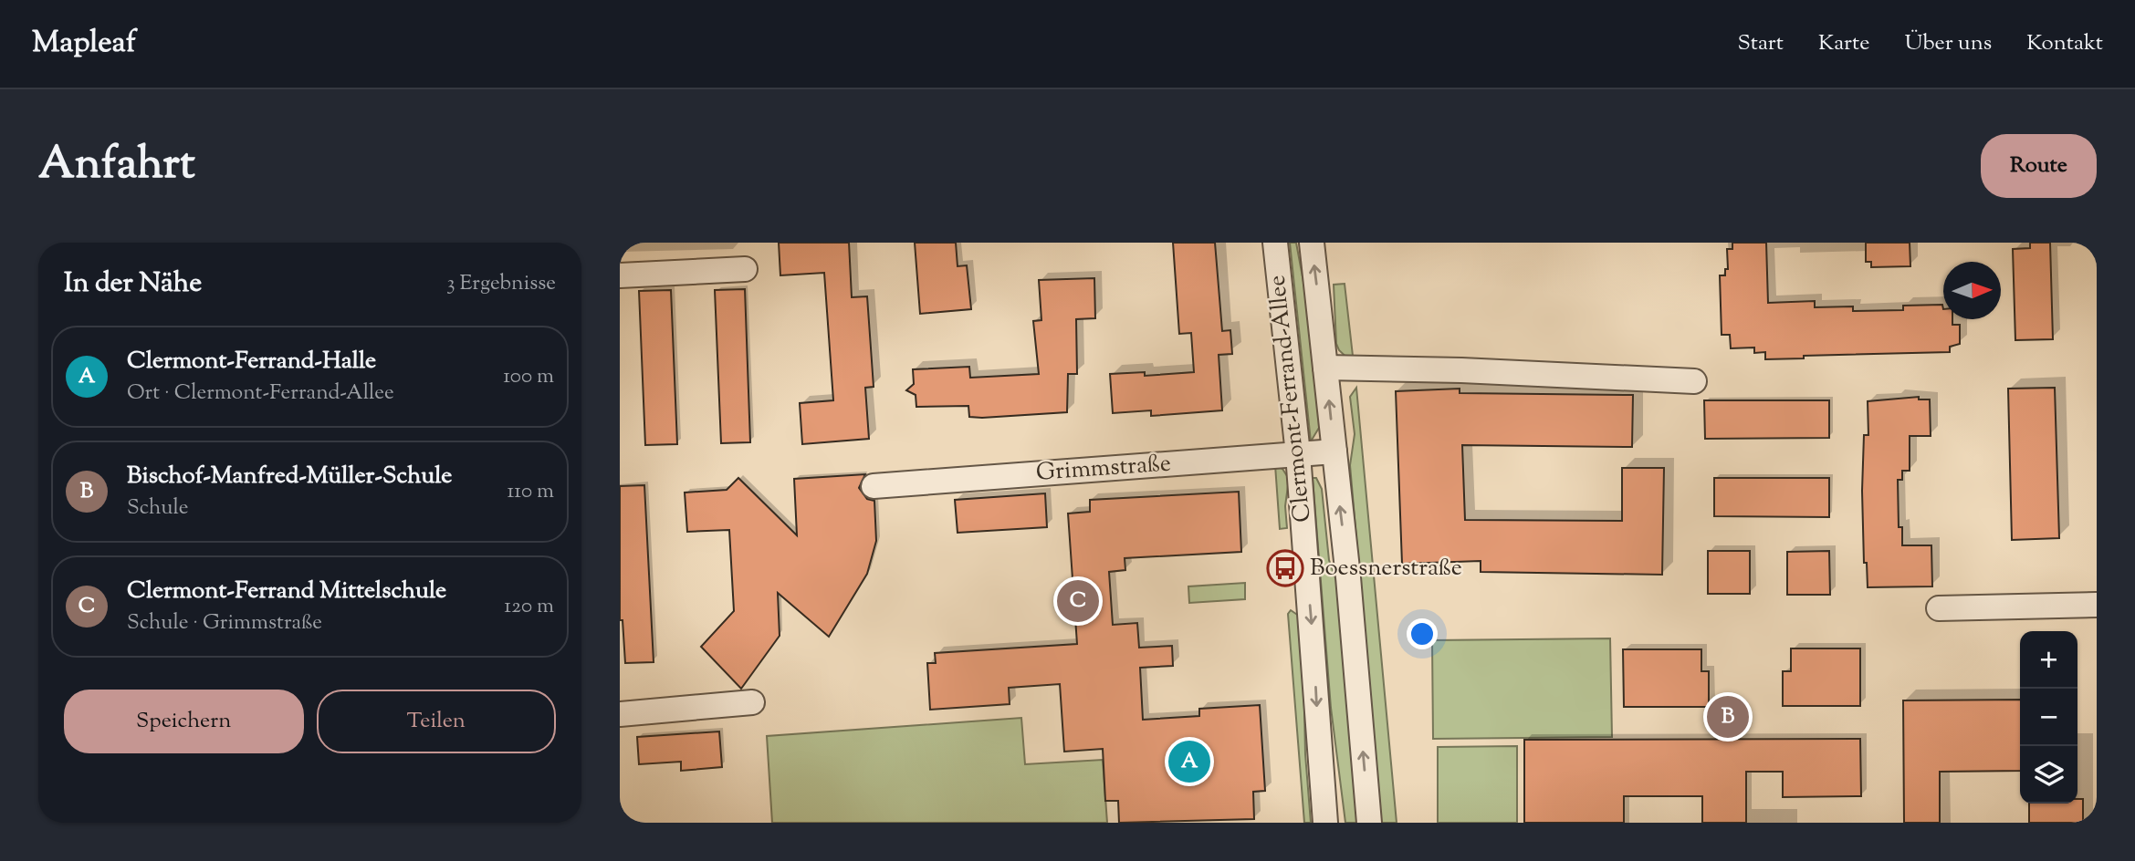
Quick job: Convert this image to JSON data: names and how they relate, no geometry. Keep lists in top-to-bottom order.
{
  "streets": {
    "street": ["Clermont-Ferrand-Allee", "Grimmstraße"]
  },
  "crossings": [
    ["Clermont-Ferrand-Allee", "Grimmstraße"]
  ],
  "places": {
    "bus stop": ["Boessnerstraße"]
  },
  "north": "right",
  "page": {
    "header": "Mapleaf",
    "nav": [
      "Start",
      "Karte",
      "Über uns",
      "Kontakt"
    ],
    "title": "Anfahrt",
    "buttons": [
      "Route",
      ["Speichern", "Teilen"]
    ],
    "heading": ["In der Nähe", "3 Ergebnisse"],
    "list": [
      {
        "mark": "A",
        "name": "Clermont-Ferrand-Halle",
        "note": "Ort · Clermont-Ferrand-Allee",
        "value": "100 m"
      },
      {
        "mark": "B",
        "name": "Bischof-Manfred-Müller-Schule",
        "note": "Schule",
        "value": "110 m"
      },
      {
        "mark": "C",
        "name": "Clermont-Ferrand Mittelschule",
        "note": "Schule · Grimmstraße",
        "value": "120 m"
      }
    ],
    "pins": ["C", "B", "A"],
    "map_buttons": ["+", "−"]
  }
}
